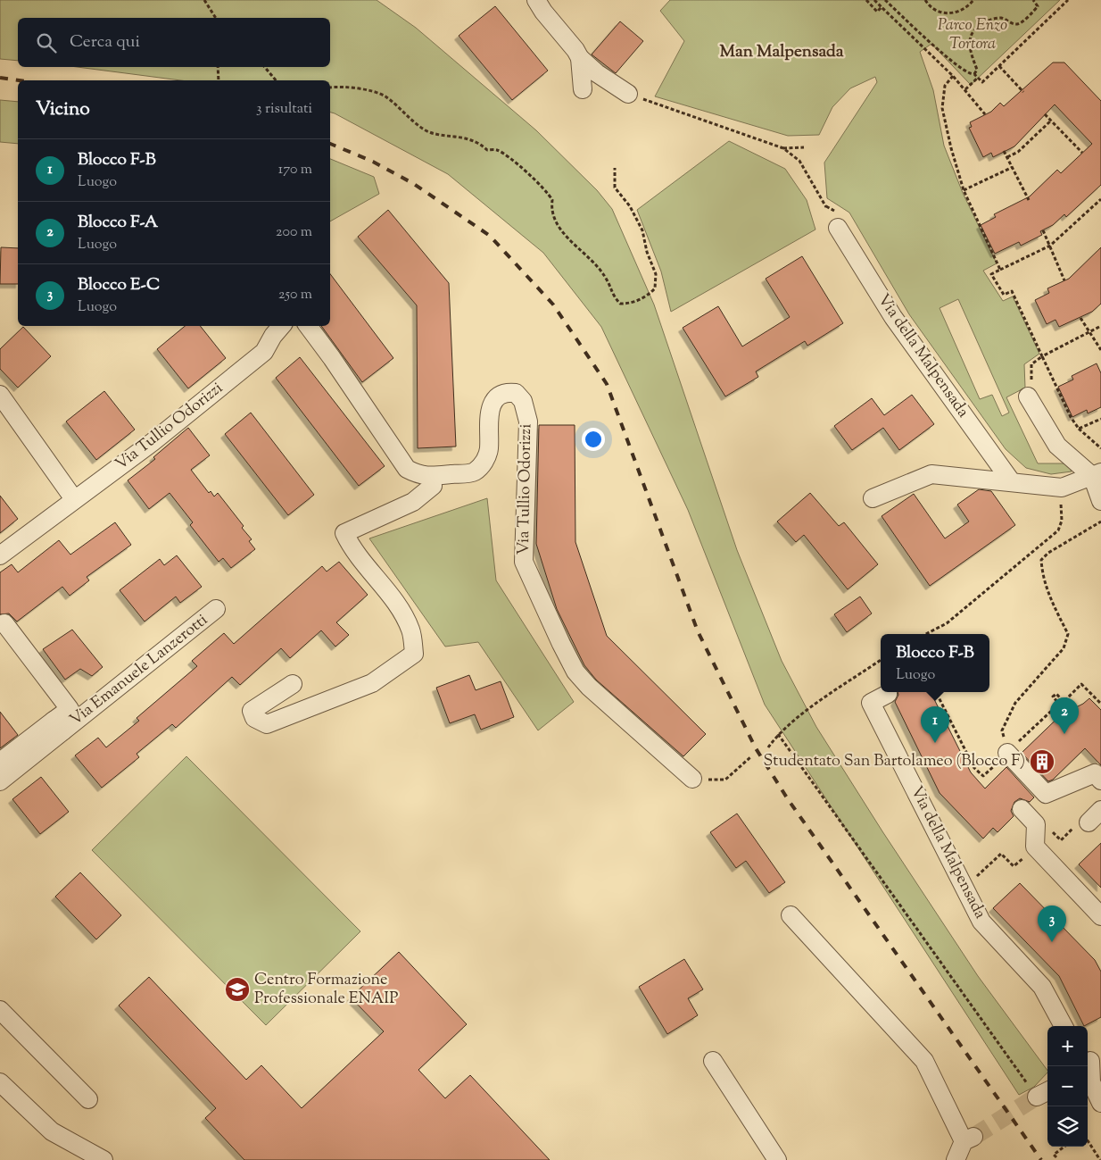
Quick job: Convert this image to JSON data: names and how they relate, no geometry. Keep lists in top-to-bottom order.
{
  "streets": {
    "street": ["Via della Malpensada", "Via Tullio Odorizzi", "Via Emanuele Lanzerotti"]
  },
  "districts": ["Man Malpensada"],
  "parks": ["Parco Enzo Tortora"],
  "places": {
    "building": ["Studentato San Bartolameo (Blocco F)"],
    "school or university": ["Centro Formazione Professionale ENAIP"]
  },
  "page": {
    "search": "Cerca qui",
    "heading": ["Vicino", "3 risultati"],
    "list": [
      {
        "mark": "1",
        "name": "Blocco F-B",
        "note": "Luogo",
        "value": "170 m"
      },
      {
        "mark": "2",
        "name": "Blocco F-A",
        "note": "Luogo",
        "value": "200 m"
      },
      {
        "mark": "3",
        "name": "Blocco E-C",
        "note": "Luogo",
        "value": "250 m"
      }
    ],
    "popup": ["Blocco F-B", "Luogo"],
    "pins": ["2", "1", "3"],
    "map_buttons": ["+", "−"]
  }
}
